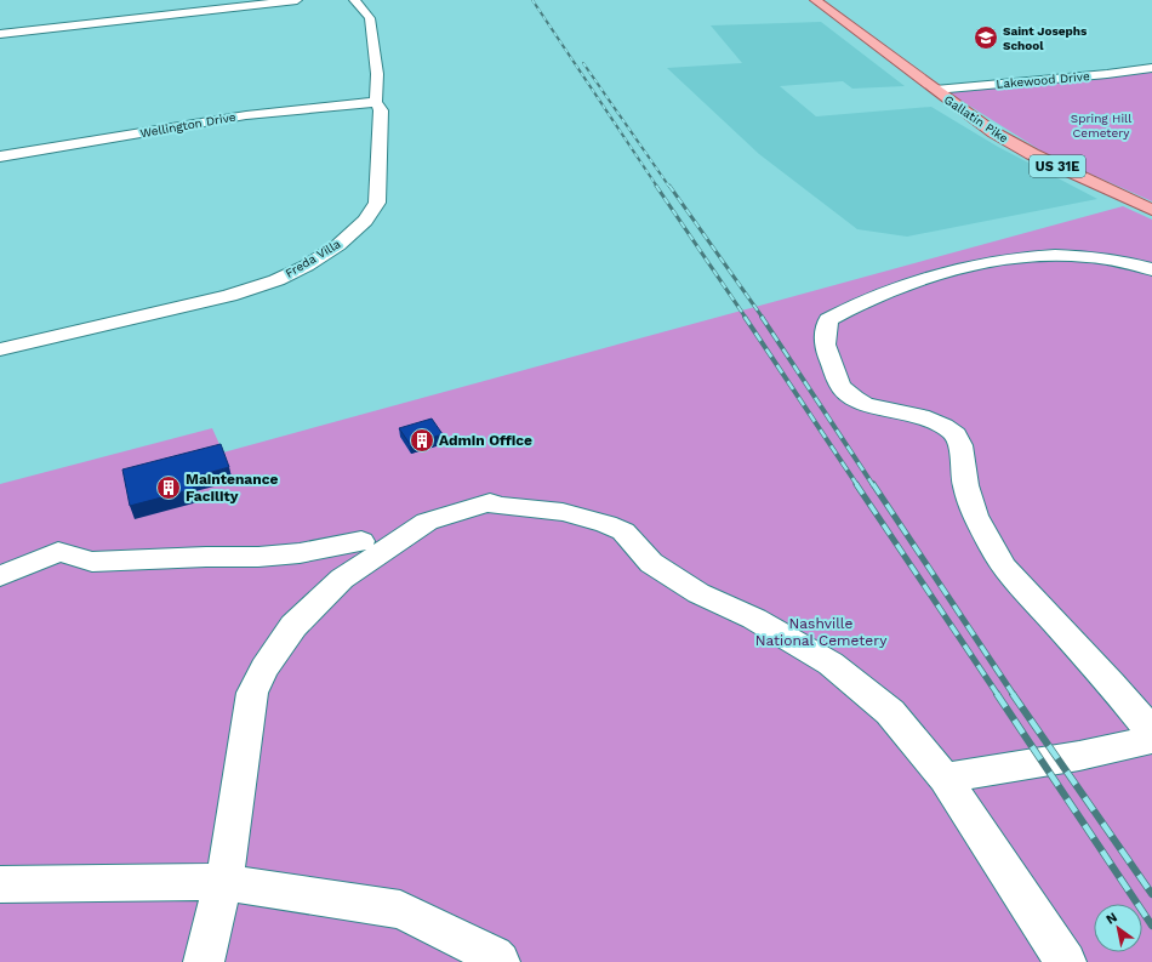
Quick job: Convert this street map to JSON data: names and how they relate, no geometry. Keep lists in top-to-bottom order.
{
  "streets": {
    "main road": ["Gallatin Pike", "US 31E"],
    "street": ["Lakewood Drive", "Wellington Drive", "Freda Villa"]
  },
  "crossings": [
    ["Lakewood Drive", "Gallatin Pike"],
    ["Wellington Drive", "Freda Villa"]
  ],
  "parks": ["Spring Hill Cemetery", "Nashville National Cemetery"],
  "places": {
    "school or university": ["Saint Josephs School"],
    "building": ["Admin Office", "Maintenance Facility"]
  },
  "north": "top left"
}
